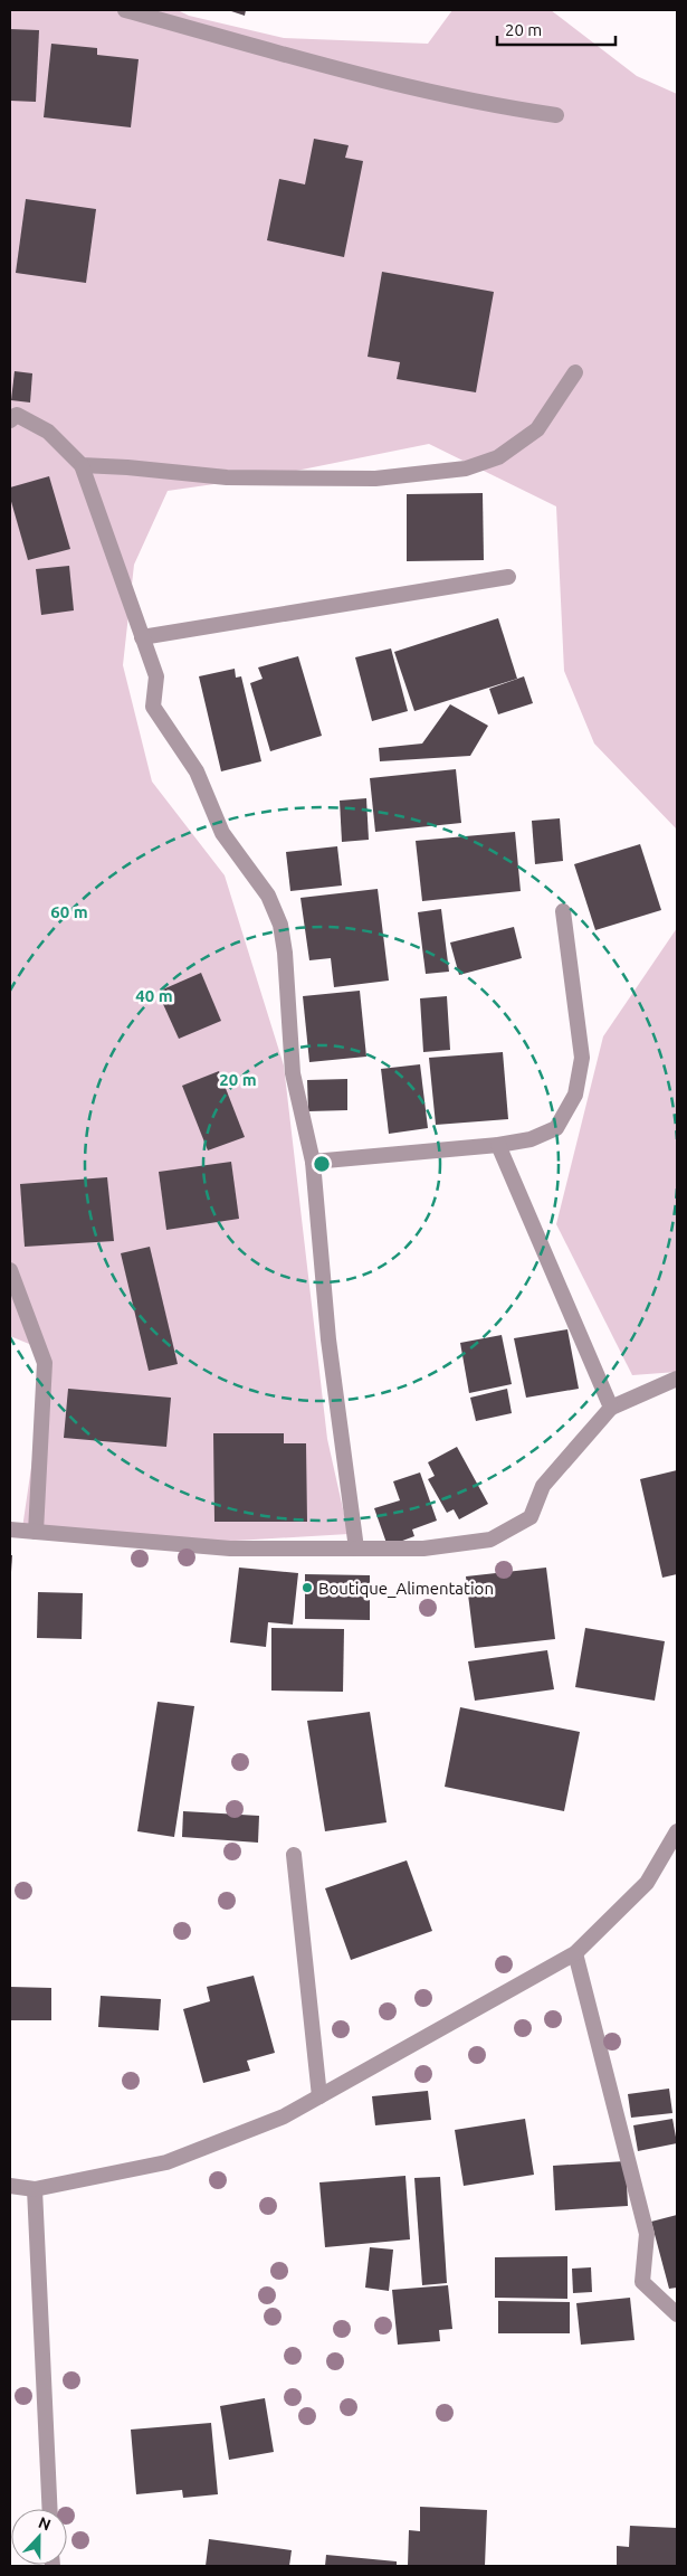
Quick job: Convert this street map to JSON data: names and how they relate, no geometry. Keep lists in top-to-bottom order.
{
  "places": ["Boutique_Alimentation"],
  "scale_bar": "20 m",
  "north": "top",
  "rings": ["60 m", "40 m", "20 m"]
}
